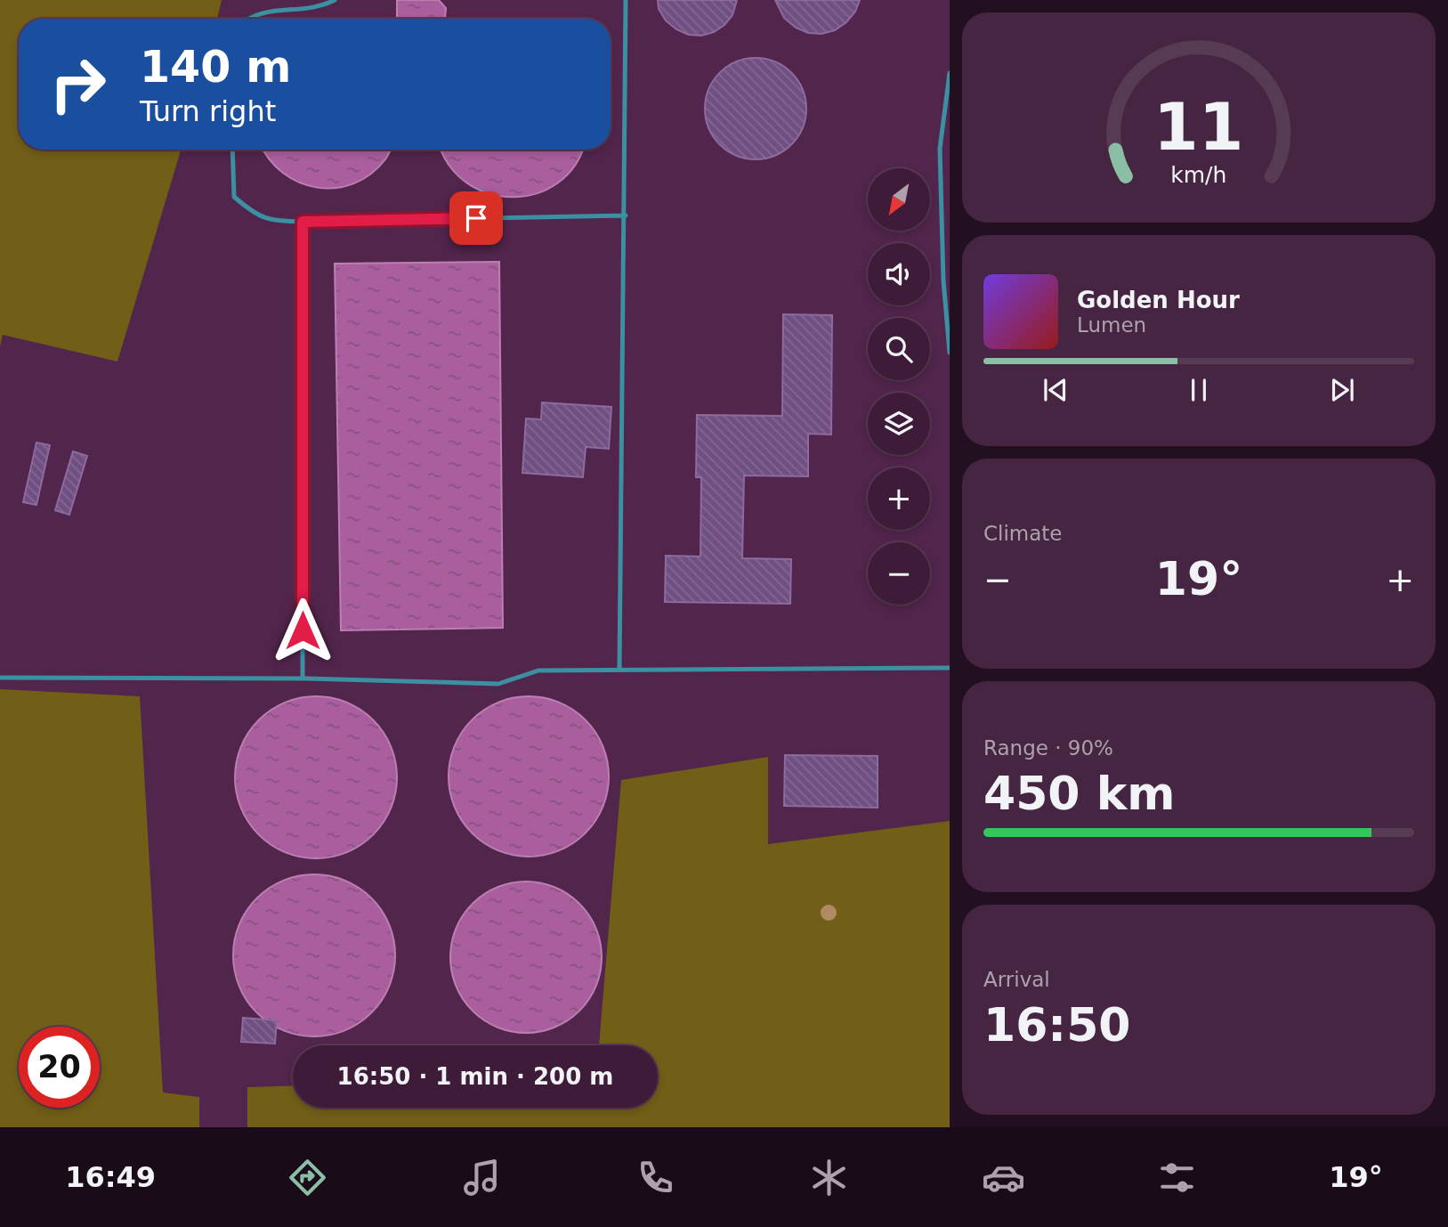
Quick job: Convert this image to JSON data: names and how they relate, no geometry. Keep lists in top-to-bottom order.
{
  "north": "bottom left",
  "page": {
    "turn": ["140 m", "Turn right"],
    "map_buttons": ["+", "−"],
    "song": ["Golden Hour", "Lumen"],
    "tile": [
      "Climate",
      ["Range · 90%", "450 km"],
      ["Arrival", "16:50"]
    ],
    "heat": ["−", "19°", "+"],
    "limit": "20",
    "trip": "16:50 · 1 min · 200 m",
    "tabs": ["16:49", "19°"],
    "gauge": ["11", "km/h"]
  }
}
